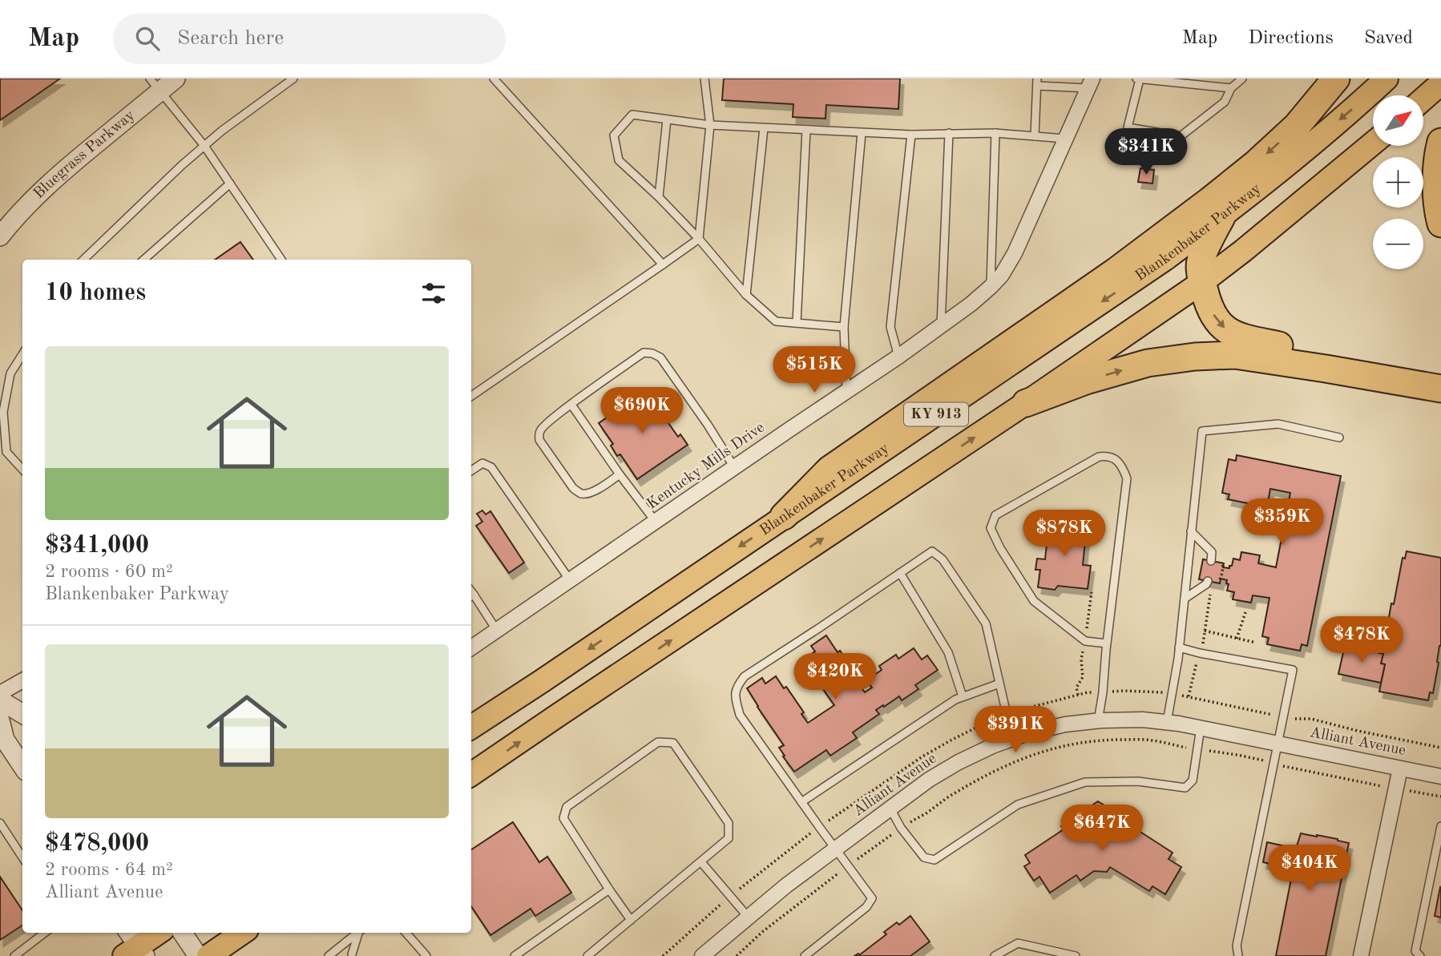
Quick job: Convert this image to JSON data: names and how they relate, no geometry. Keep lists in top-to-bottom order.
{
  "streets": {
    "main road": ["Blankenbaker Parkway", "KY 913"],
    "street": ["Bluegrass Parkway", "Kentucky Mills Drive", "Alliant Avenue"]
  },
  "north": "top right",
  "page": {
    "header": "Map",
    "search": "Search here",
    "nav": ["Map", "Directions", "Saved"],
    "map_buttons": ["+", "−"],
    "price": [
      "$341K",
      "$515K",
      "$690K",
      "$359K",
      "$878K",
      "$478K",
      "$420K",
      "$391K",
      "$647K",
      "$404K"
    ],
    "heading": "10 homes",
    "list": [
      {
        "name": "$341,000",
        "note": "2 rooms · 60 m² · Blankenbaker Parkway"
      },
      {
        "name": "$478,000",
        "note": "2 rooms · 64 m² · Alliant Avenue"
      }
    ]
  }
}
